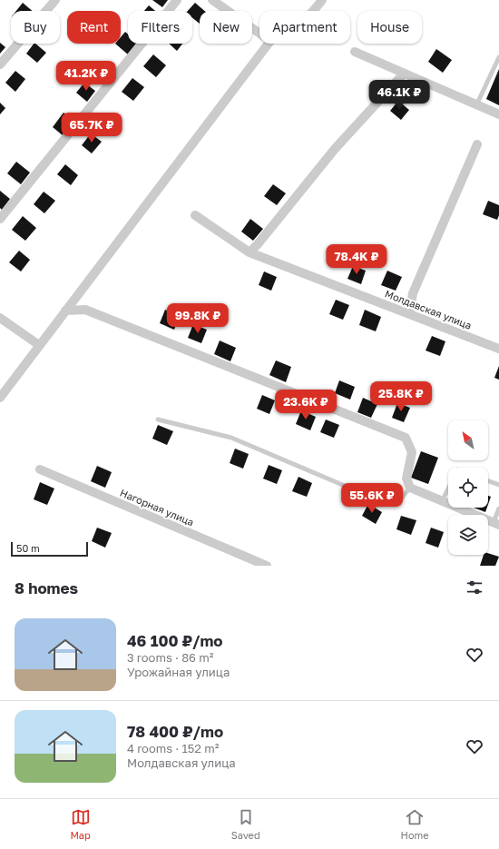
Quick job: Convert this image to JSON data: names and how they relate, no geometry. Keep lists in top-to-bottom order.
{
  "streets": {
    "street": ["Молдавская улица", "Нагорная улица"]
  },
  "scale_bar": "50 m",
  "north": "top left",
  "page": {
    "chip": [
      "Buy",
      "Rent",
      "Filters",
      "New",
      "Apartment",
      "House"
    ],
    "price": [
      "41.2K ₽",
      "46.1K ₽",
      "65.7K ₽",
      "78.4K ₽",
      "99.8K ₽",
      "25.8K ₽",
      "23.6K ₽",
      "55.6K ₽"
    ],
    "scale": "50 m",
    "heading": "8 homes",
    "list": [
      {
        "name": "46 100 ₽/mo",
        "note": "3 rooms · 86 m² · Урожайная улица"
      },
      {
        "name": "78 400 ₽/mo",
        "note": "4 rooms · 152 m² · Молдавская улица"
      }
    ],
    "tabs": ["Map", "Saved", "Home"]
  }
}
